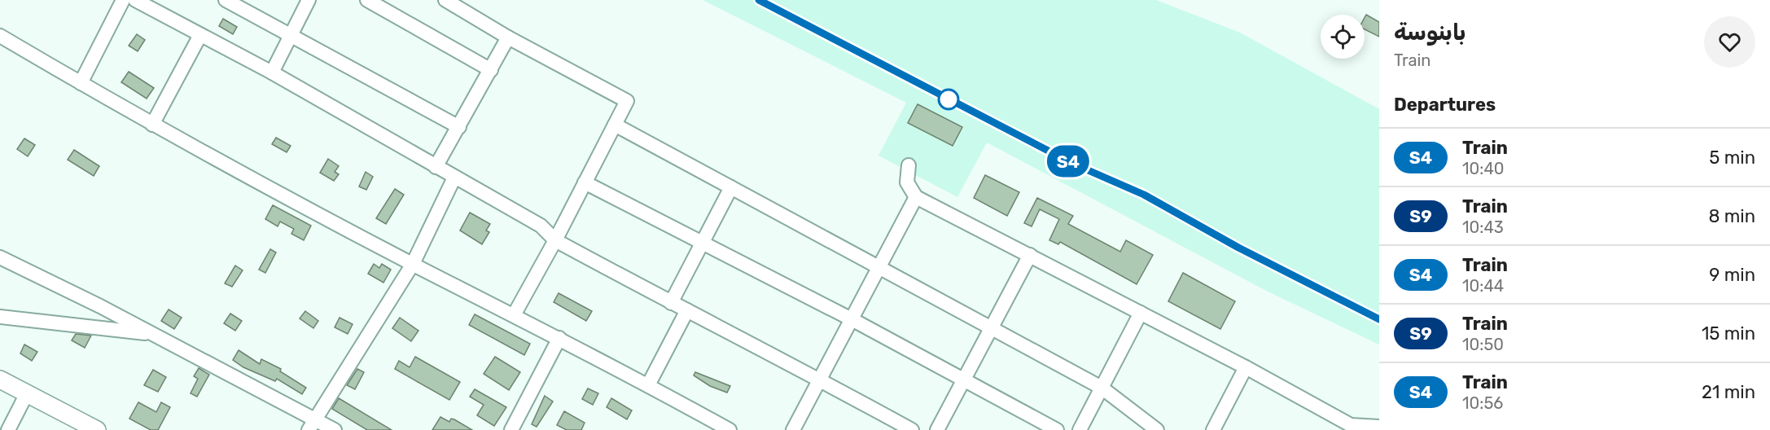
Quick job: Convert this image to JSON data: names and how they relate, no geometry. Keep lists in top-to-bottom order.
{
  "page": {
    "on_map": "S4",
    "heading": [
      ["بابنوسة", "Train"],
      "Departures"
    ],
    "list": [
      {
        "mark": "S4",
        "name": "Train",
        "note": "10:40",
        "value": "5 min"
      },
      {
        "mark": "S9",
        "name": "Train",
        "note": "10:43",
        "value": "8 min"
      },
      {
        "mark": "S4",
        "name": "Train",
        "note": "10:44",
        "value": "9 min"
      },
      {
        "mark": "S9",
        "name": "Train",
        "note": "10:50",
        "value": "15 min"
      },
      {
        "mark": "S4",
        "name": "Train",
        "note": "10:56",
        "value": "21 min"
      }
    ]
  }
}
